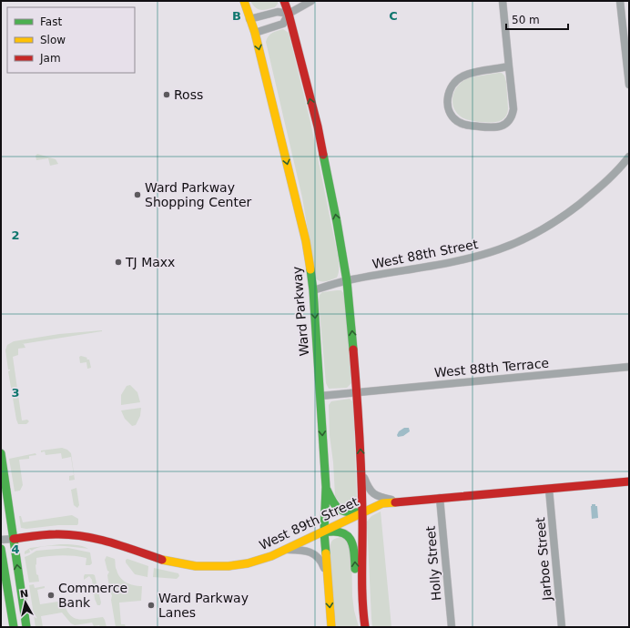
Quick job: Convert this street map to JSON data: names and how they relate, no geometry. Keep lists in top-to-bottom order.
{
  "streets": {
    "main road": ["Ward Parkway", "West 89th Street"],
    "street": [
      "West 88th Street",
      "West 88th Terrace",
      "Jarboe Street",
      "Holly Street"
    ]
  },
  "crossings": [
    ["West 88th Street", "Ward Parkway"],
    ["Ward Parkway", "West 88th Terrace"],
    ["Ward Parkway", "West 89th Street"],
    ["West 89th Street", "Jarboe Street"],
    ["West 89th Street", "Holly Street"]
  ],
  "places": [
    "Ross",
    "Ward Parkway Shopping Center",
    "TJ Maxx",
    "Commerce Bank",
    "Ward Parkway Lanes"
  ],
  "legend": ["Fast", "Slow", "Jam"],
  "scale_bar": "50 m",
  "north": "top",
  "grid": {
    "columns": ["B", "C"],
    "rows": ["2", "3", "4"]
  }
}
